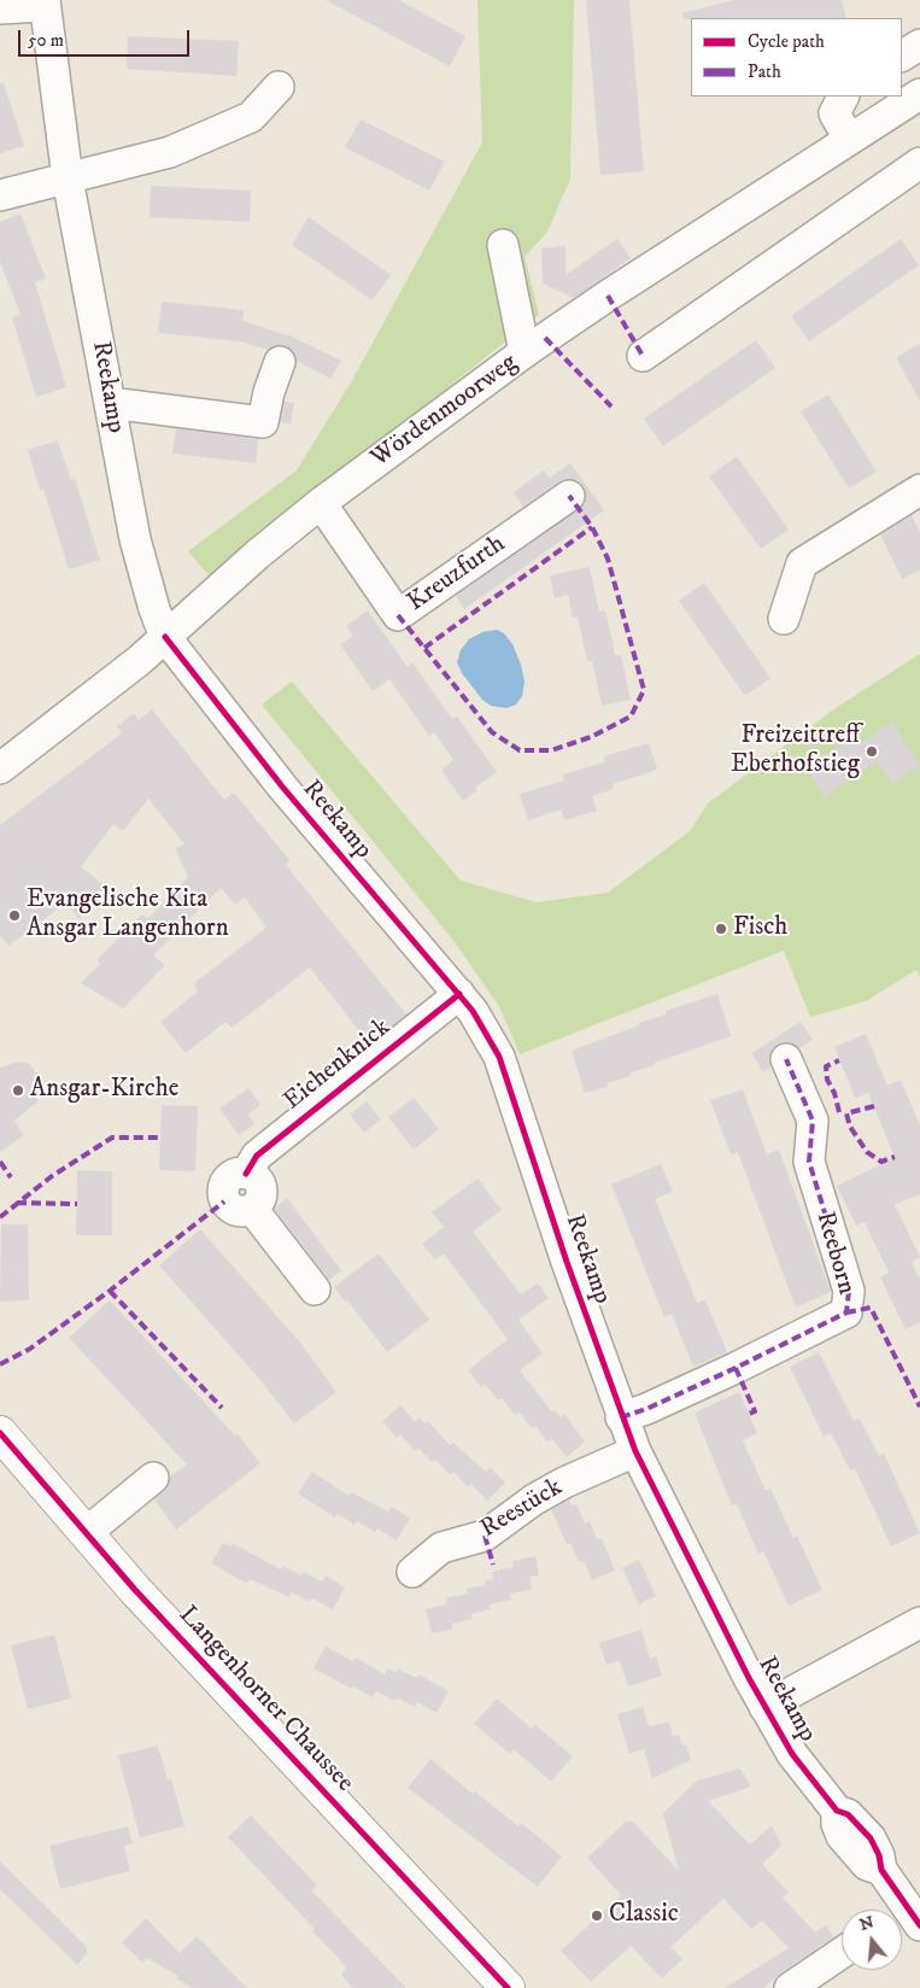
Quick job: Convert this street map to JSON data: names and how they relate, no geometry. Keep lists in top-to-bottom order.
{
  "streets": {
    "main road": ["Langenhorner Chaussee"],
    "street": [
      "Reekamp",
      "Wördenmoorweg",
      "Kreuzfurth",
      "Eichenknick",
      "Reeborn",
      "Reestück"
    ]
  },
  "crossings": [
    ["Reekamp", "Wördenmoorweg"],
    ["Reekamp", "Eichenknick"],
    ["Reekamp", "Reeborn"],
    ["Reekamp", "Reestück"],
    ["Wördenmoorweg", "Kreuzfurth"]
  ],
  "places": [
    "Freizeittreff Eberhofstieg",
    "Evangelische Kita Ansgar Langenhorn",
    "Fisch",
    "Ansgar-Kirche",
    "Classic"
  ],
  "legend": ["Cycle path", "Path"],
  "scale_bar": "50 m",
  "north": "top"
}
